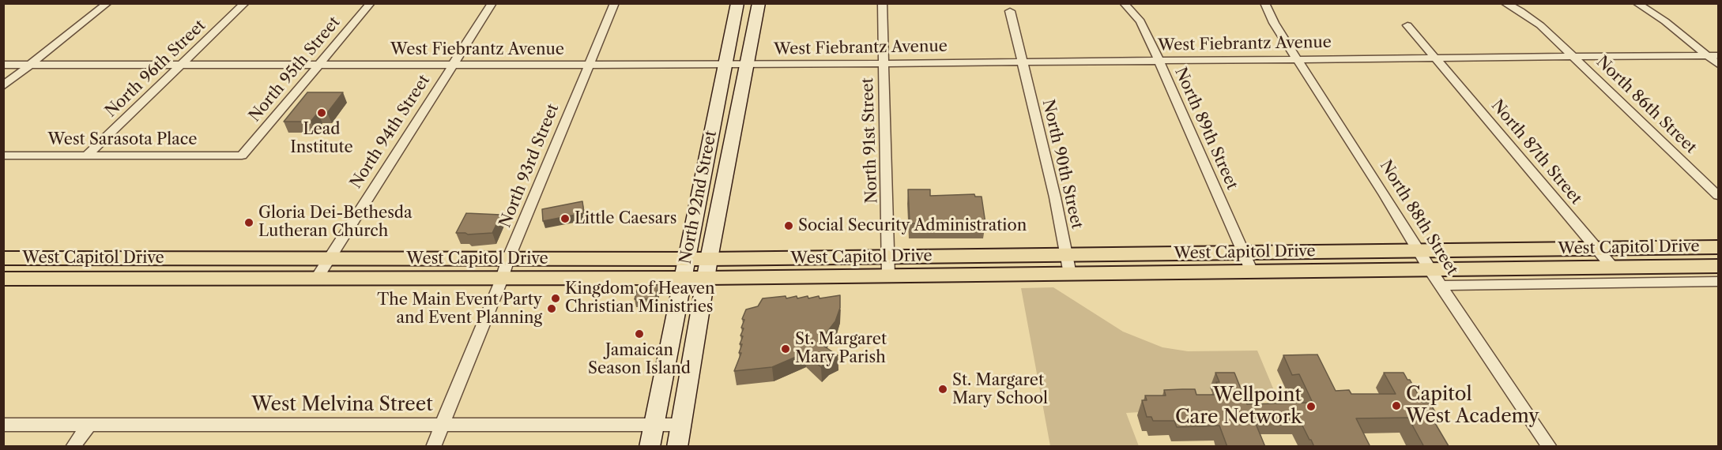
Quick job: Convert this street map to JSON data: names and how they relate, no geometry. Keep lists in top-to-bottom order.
{
  "streets": {
    "main road": ["North 92nd Street", "West Capitol Drive"],
    "street": [
      "West Fiebrantz Avenue",
      "North 96th Street",
      "North 95th Street",
      "North 86th Street",
      "North 89th Street",
      "North 94th Street",
      "West Sarasota Place",
      "North 91st Street",
      "North 87th Street",
      "North 90th Street",
      "North 93rd Street",
      "North 88th Street",
      "West Melvina Street"
    ]
  },
  "crossings": [
    ["West Fiebrantz Avenue", "North 96th Street"],
    ["West Fiebrantz Avenue", "North 95th Street"],
    ["West Fiebrantz Avenue", "North 86th Street"],
    ["West Fiebrantz Avenue", "North 89th Street"],
    ["West Fiebrantz Avenue", "North 94th Street"],
    ["West Fiebrantz Avenue", "North 91st Street"],
    ["West Fiebrantz Avenue", "North 87th Street"],
    ["West Fiebrantz Avenue", "North 90th Street"],
    ["West Fiebrantz Avenue", "North 93rd Street"],
    ["West Fiebrantz Avenue", "North 92nd Street"],
    ["West Fiebrantz Avenue", "North 88th Street"],
    ["North 96th Street", "West Sarasota Place"],
    ["North 95th Street", "West Sarasota Place"],
    ["North 89th Street", "West Capitol Drive"],
    ["North 94th Street", "West Capitol Drive"],
    ["North 91st Street", "West Capitol Drive"],
    ["North 87th Street", "West Capitol Drive"],
    ["North 90th Street", "West Capitol Drive"],
    ["North 93rd Street", "West Capitol Drive"],
    ["North 93rd Street", "West Melvina Street"],
    ["North 92nd Street", "West Capitol Drive"],
    ["North 92nd Street", "West Melvina Street"],
    ["North 88th Street", "West Capitol Drive"]
  ],
  "places": [
    "Lead Institute",
    "Little Caesars",
    "Gloria Dei-Bethesda Lutheran Church",
    "Social Security Administration",
    "Kingdom of Heaven Christian Ministries",
    "The Main Event Party and Event Planning",
    "Jamaican Season Island",
    "St. Margaret Mary Parish",
    "St. Margaret Mary School",
    "Capitol West Academy",
    "Wellpoint Care Network"
  ]
}
